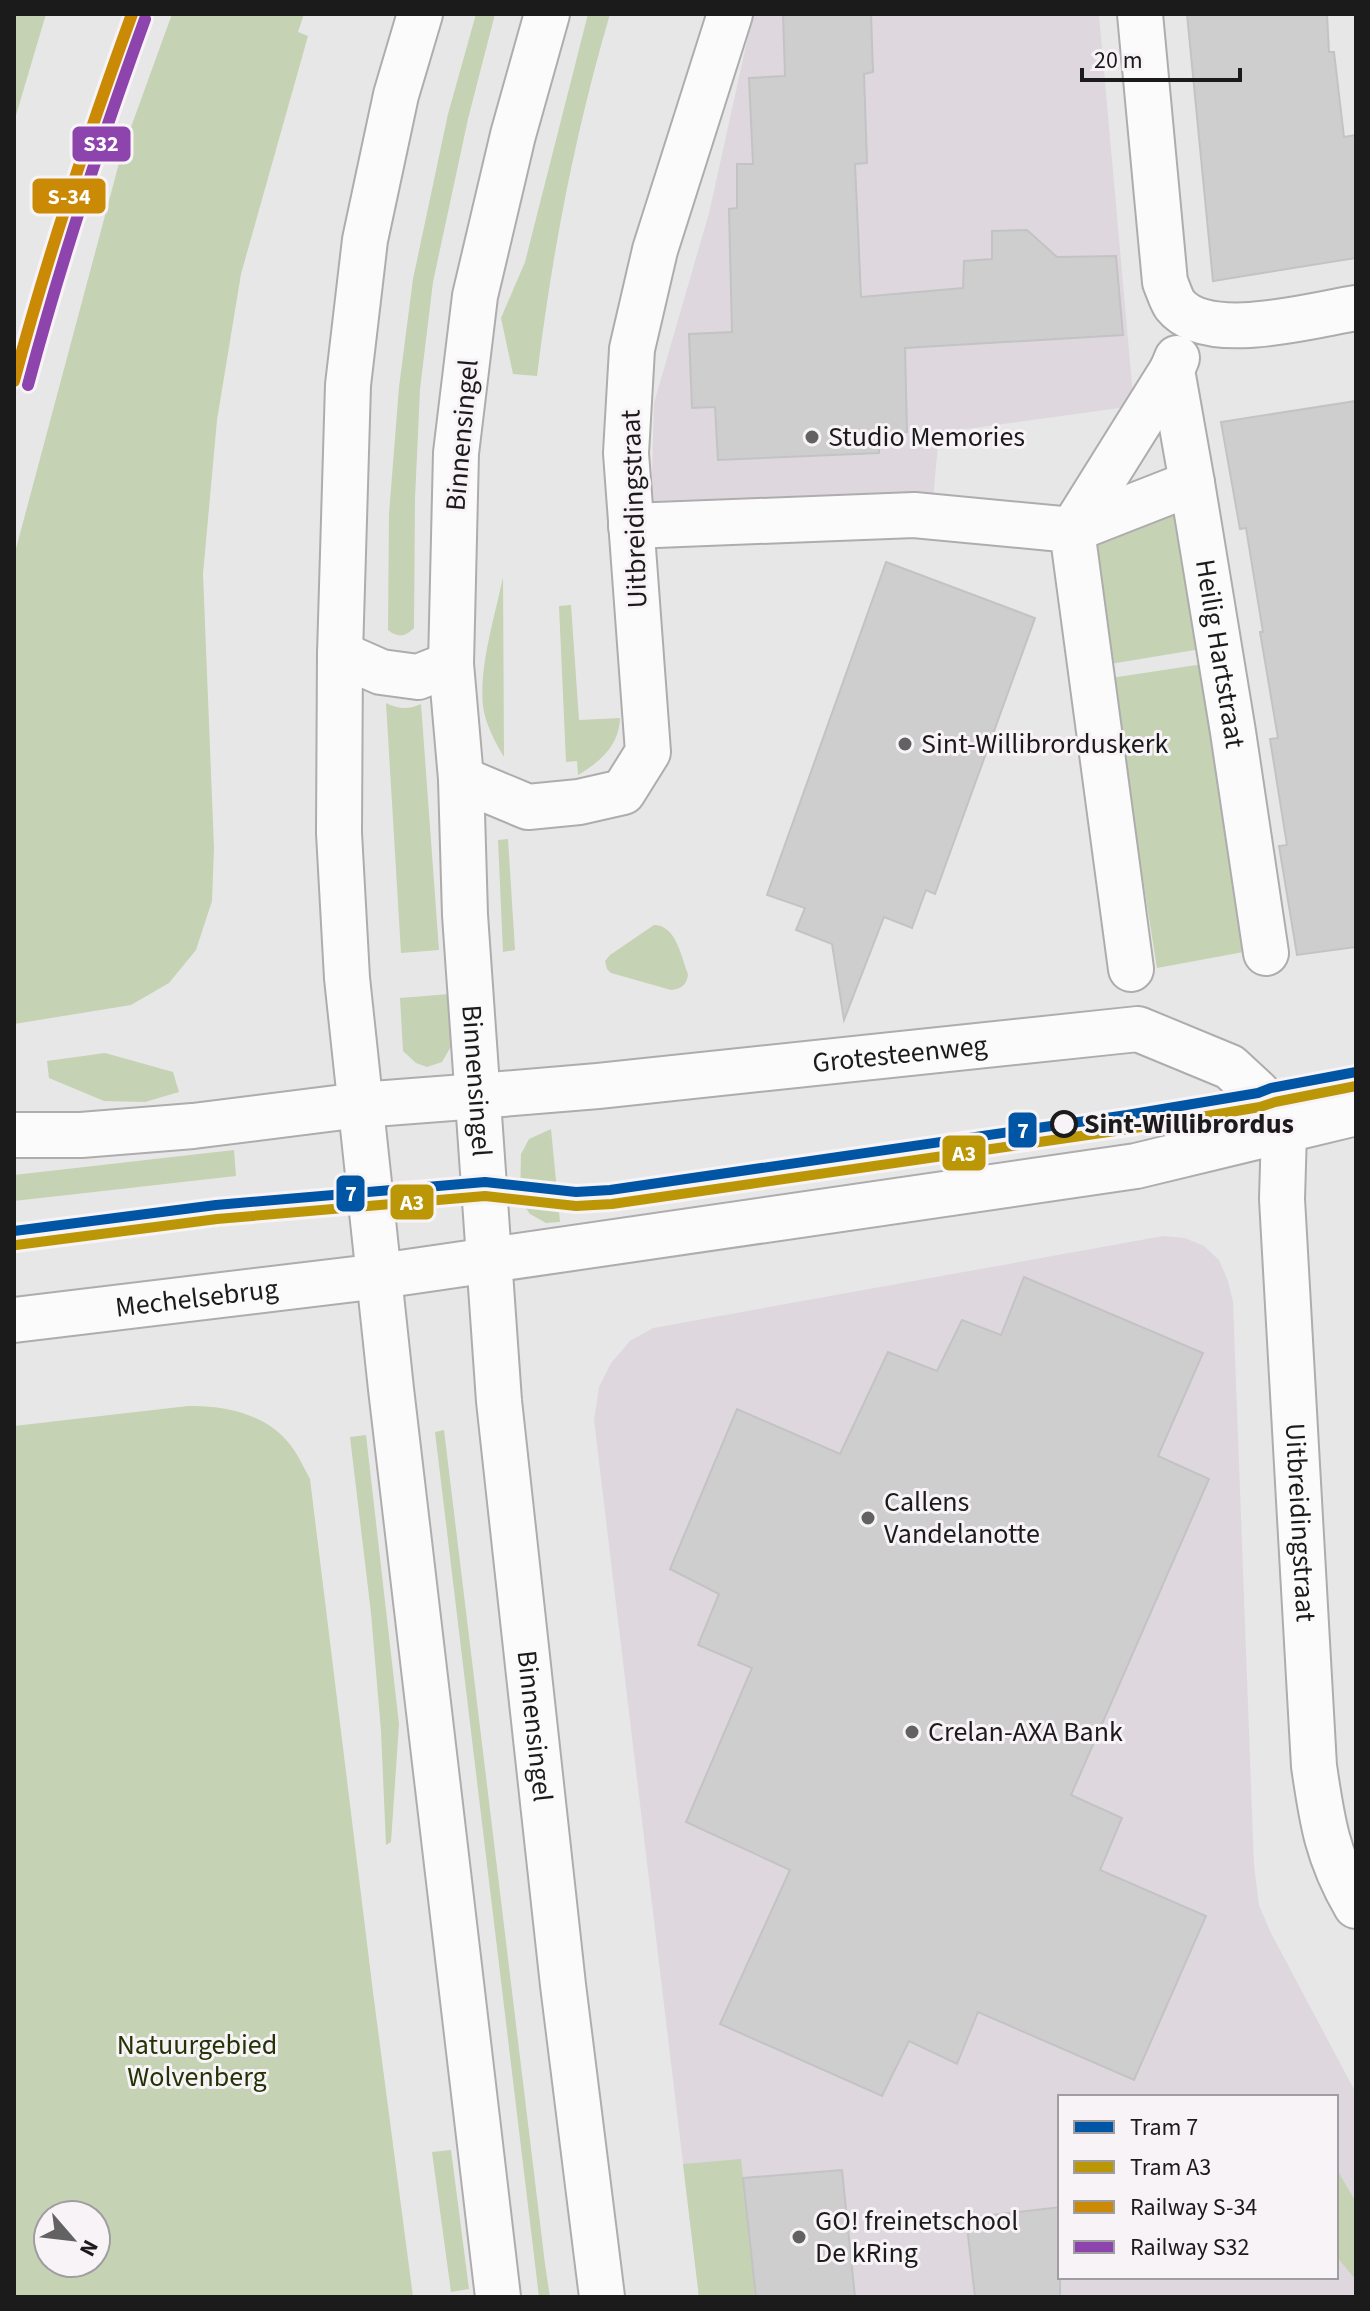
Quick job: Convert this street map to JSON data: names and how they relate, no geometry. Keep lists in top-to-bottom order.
{
  "streets": {
    "main road": [
      "Binnensingel",
      "Uitbreidingstraat",
      "Heilig Hartstraat",
      "Grotesteenweg",
      "Mechelsebrug"
    ]
  },
  "crossings": [
    ["Binnensingel", "Uitbreidingstraat"],
    ["Binnensingel", "Grotesteenweg"],
    ["Binnensingel", "Mechelsebrug"],
    ["Uitbreidingstraat", "Grotesteenweg"]
  ],
  "parks": ["Natuurgebied Wolvenberg"],
  "places": [
    "Studio Memories",
    "Sint-Willibrorduskerk",
    "Sint-Willibrordus",
    "Callens Vandelanotte",
    "Crelan-AXA Bank",
    "GO! freinetschool De kRing"
  ],
  "lines": [
    "rail line S-34",
    "rail line S32",
    "tram line 7",
    "tram line A3"
  ],
  "legend": [
    "Tram 7",
    "Tram A3",
    "Railway S-34",
    "Railway S32"
  ],
  "scale_bar": "20 m",
  "north": "bottom right"
}
